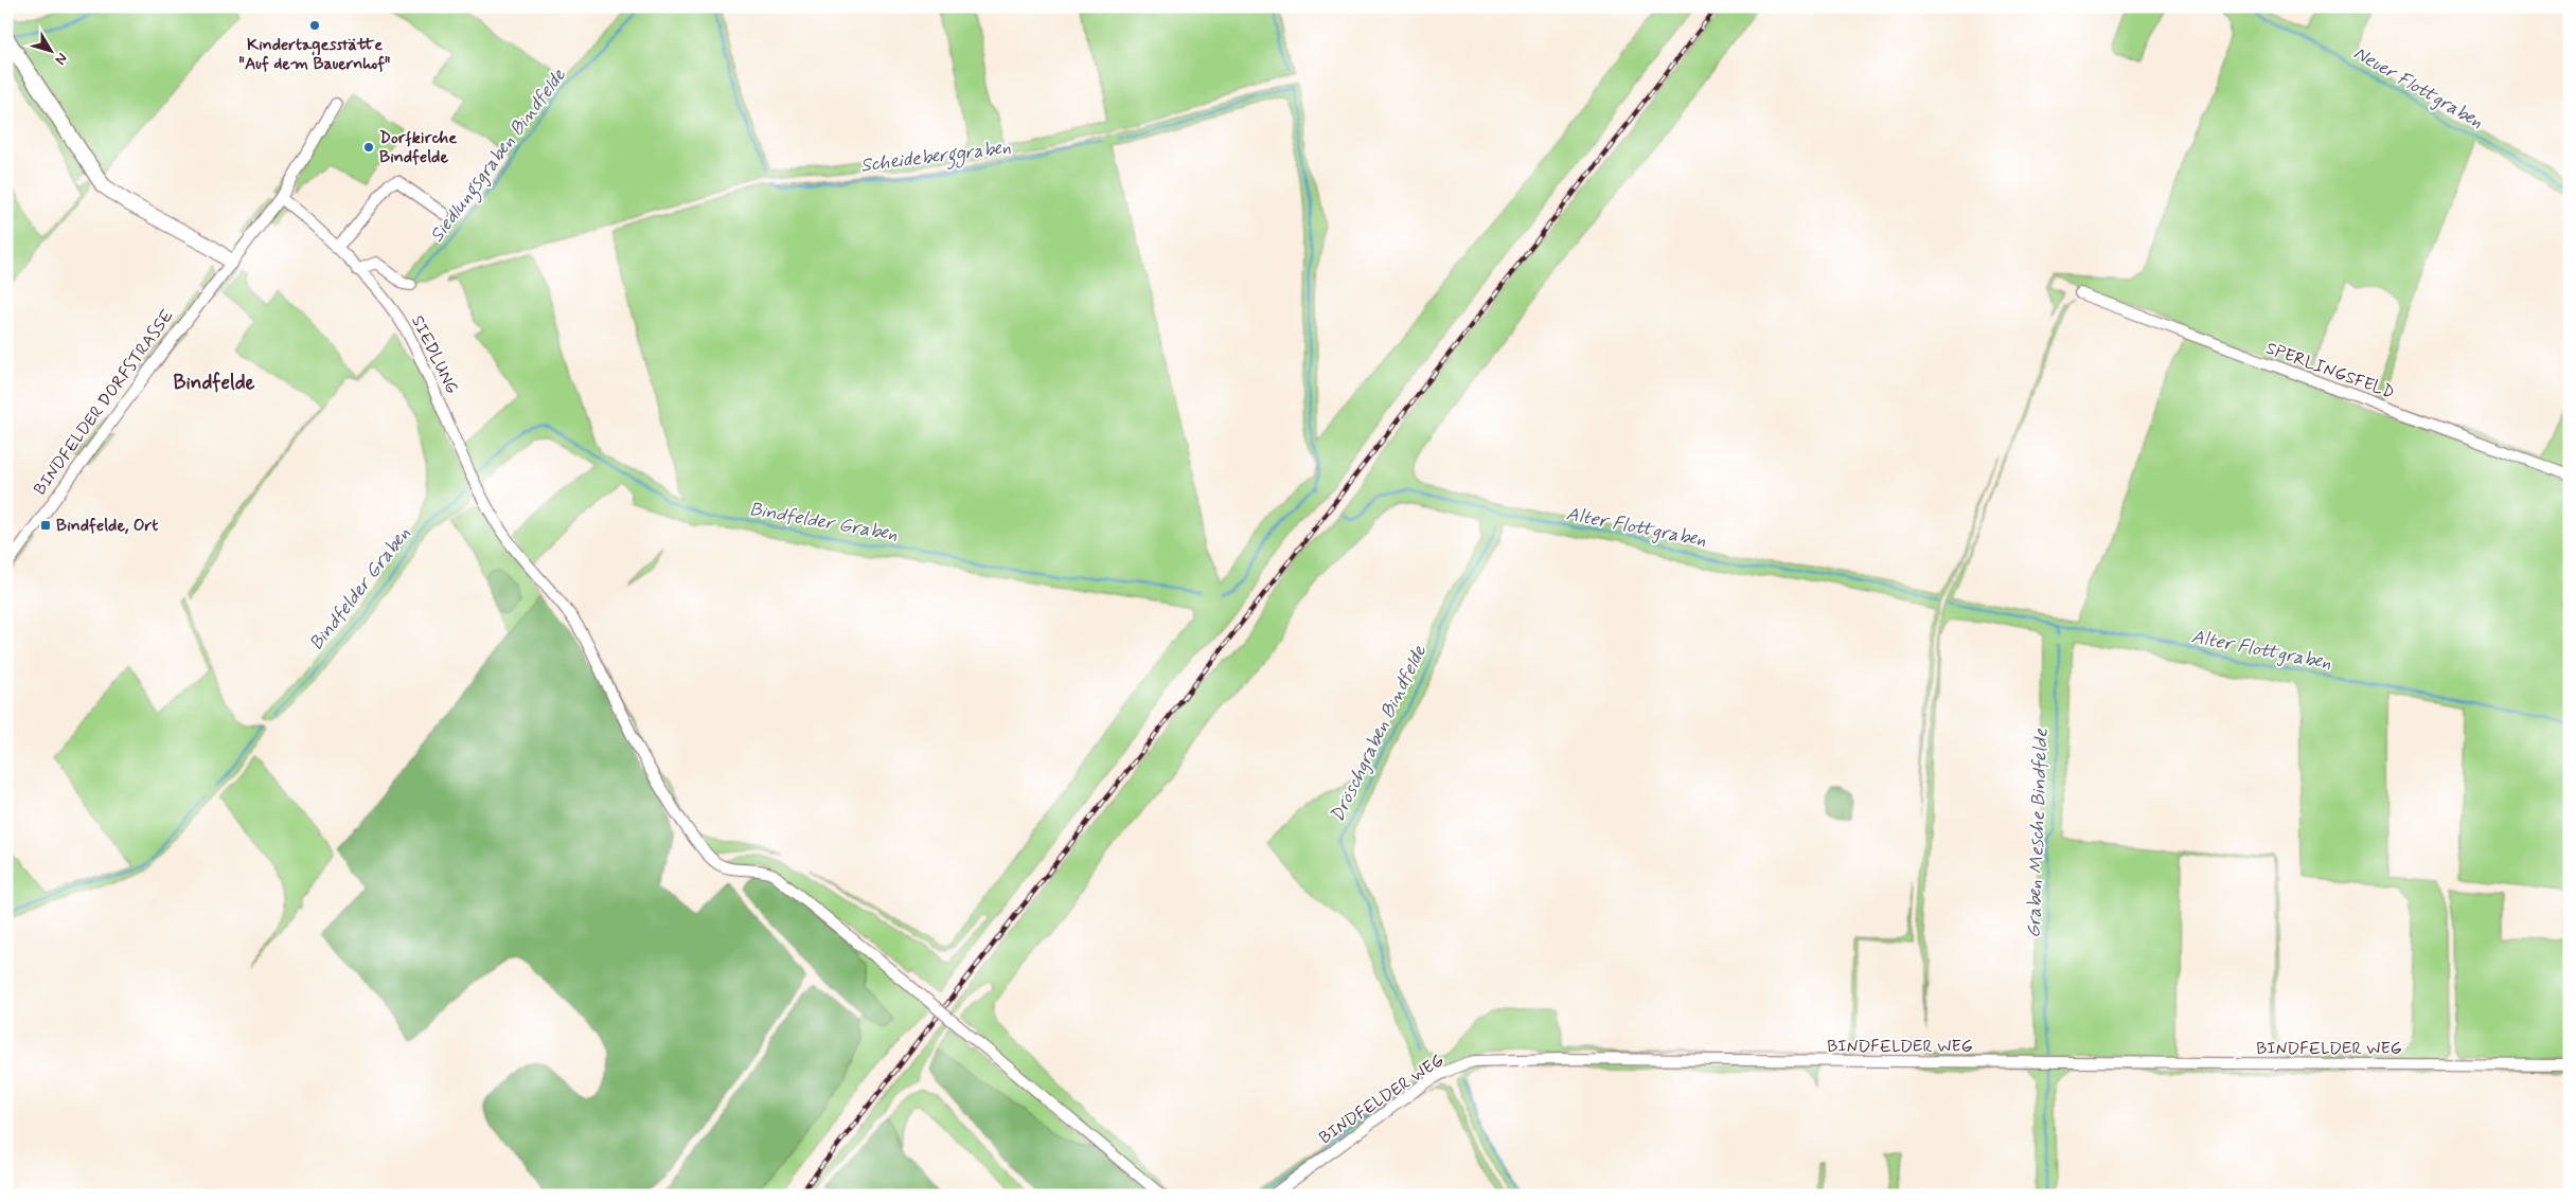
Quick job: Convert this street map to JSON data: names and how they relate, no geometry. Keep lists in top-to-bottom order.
{
  "streets": {
    "street": [
      "SIEDLUNG",
      "SPERLINGSFELD",
      "BINDFELDER DORFSTRASSE",
      "BINDFELDER WEG"
    ]
  },
  "crossings": [
    ["SIEDLUNG", "BINDFELDER DORFSTRASSE"]
  ],
  "districts": ["Bindfelde"],
  "water": [
    "Neuer Flottgraben",
    "Siedlungsgraben Bindfelde",
    "Scheideberggraben",
    "Bindfelder Graben",
    "Alter Flottgraben",
    "Dröschgraben Bindfelde",
    "Graben Mesche Bindfelde"
  ],
  "places": {
    "other": ["Kindertagesstätte \"Auf dem Bauernhof\"", "Dorfkirche Bindfelde"],
    "transit": ["Bindfelde, Ort"]
  },
  "north": "bottom right"
}
